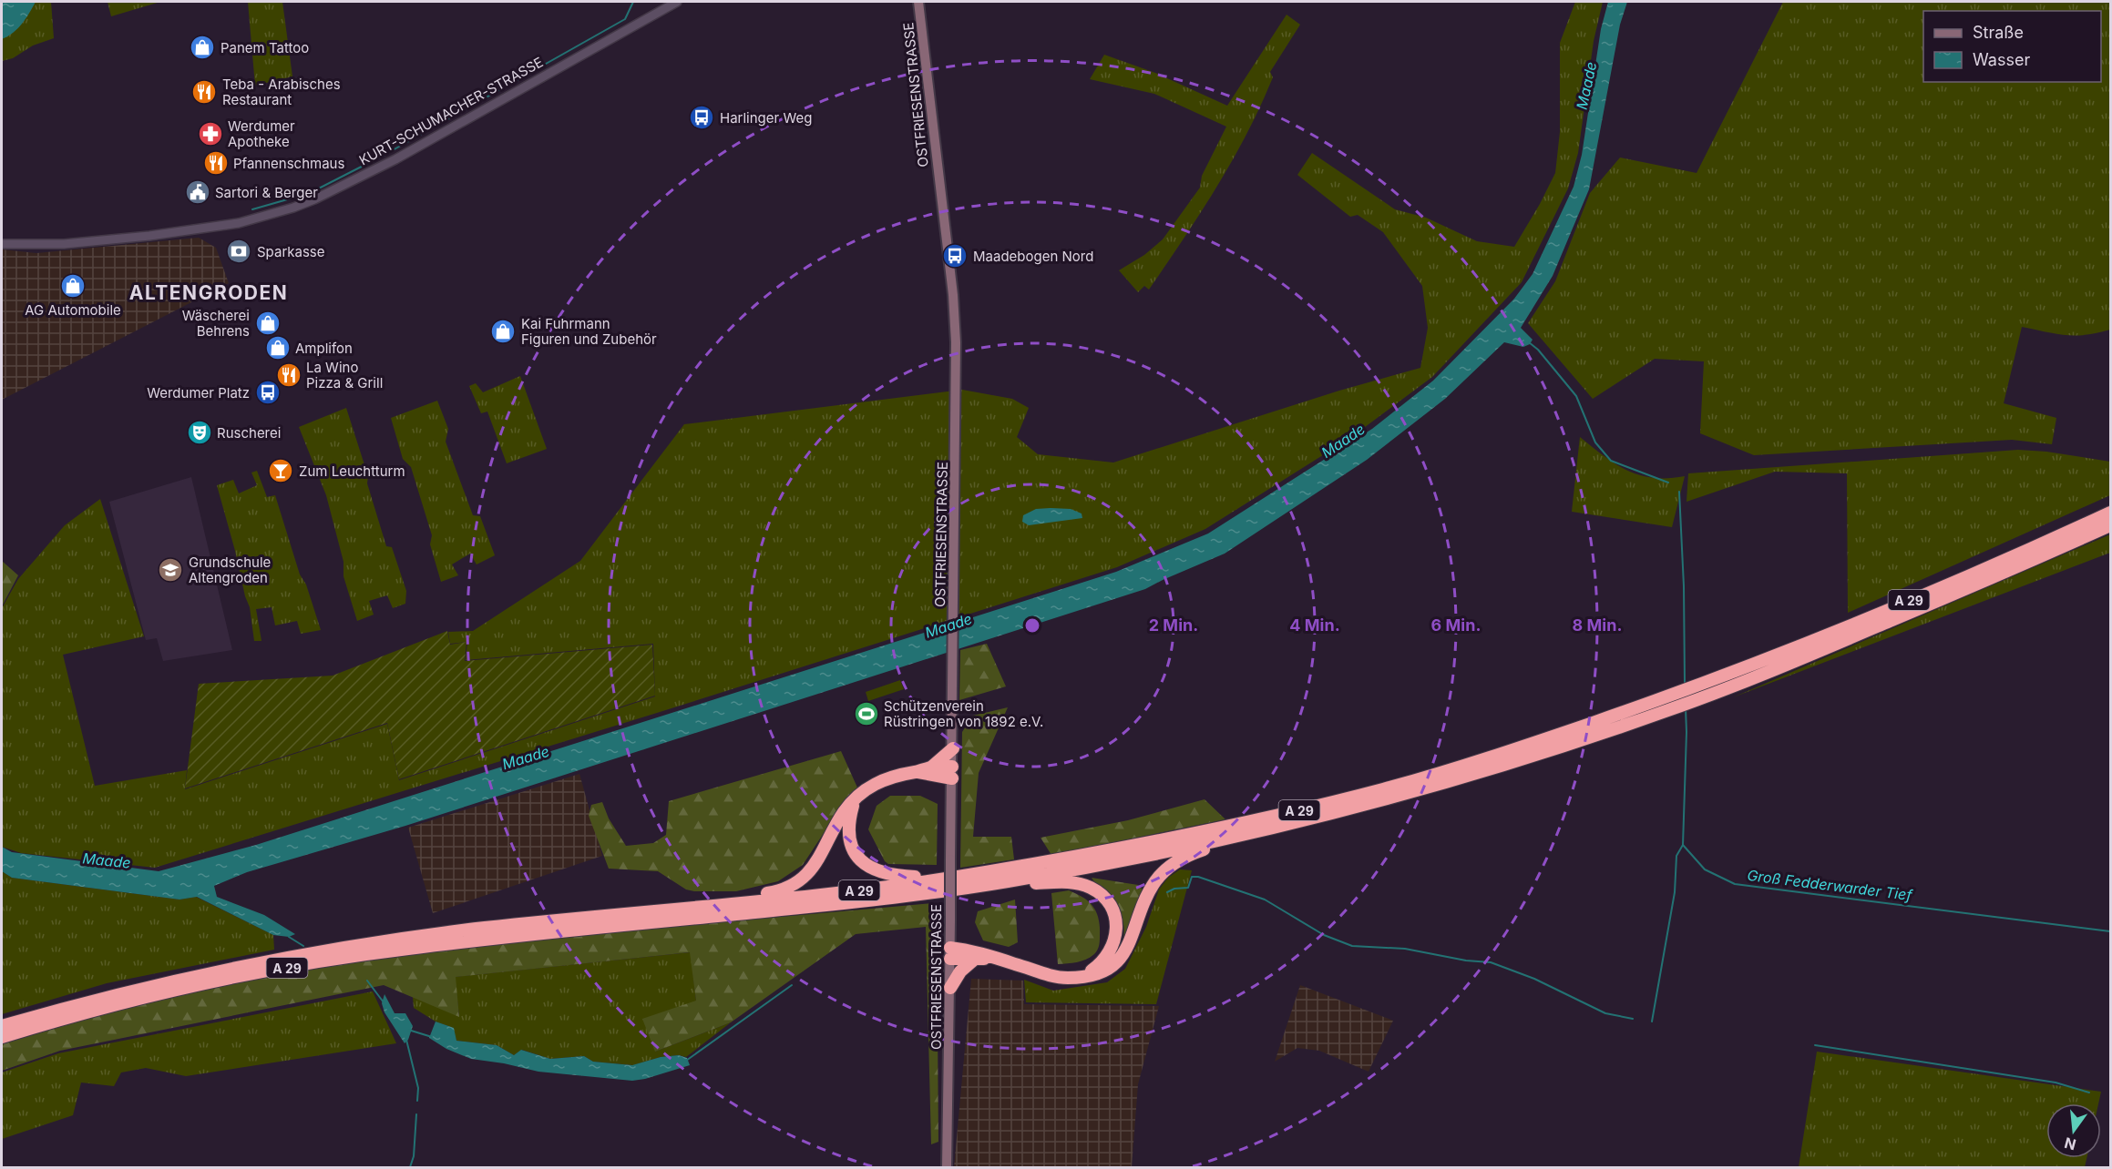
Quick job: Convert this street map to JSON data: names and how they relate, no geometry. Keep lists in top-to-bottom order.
{
  "streets": {
    "highway": ["A 29"],
    "main road": ["OSTFRIESENSTRASSE"],
    "street": ["KURT-SCHUMACHER-STRASSE"]
  },
  "districts": ["ALTENGRODEN"],
  "water": ["Maade", "Groß Fedderwarder Tief"],
  "places": {
    "shop": [
      "Panem Tattoo",
      "AG Automobile",
      "Wäscherei Behrens",
      "Kai Fuhrmann Figuren und Zubehör",
      "Amplifon"
    ],
    "restaurant": ["Teba - Arabisches Restaurant", "Pfannenschmaus", "La Wino Pizza & Grill"],
    "bus stop": ["Harlinger Weg", "Maadebogen Nord", "Werdumer Platz"],
    "pharmacy": ["Werdumer Apotheke"],
    "public building": ["Sartori & Berger"],
    "bank": ["Sparkasse"],
    "theatre": ["Ruscherei"],
    "bar": ["Zum Leuchtturm"],
    "school or university": ["Grundschule Altengroden"],
    "sports": ["Schützenverein Rüstringen von 1892 e.V."]
  },
  "legend": ["Straße", "Wasser"],
  "north": "bottom",
  "rings": [
    "2 Min.",
    "4 Min.",
    "6 Min.",
    "8 Min."
  ]
}
